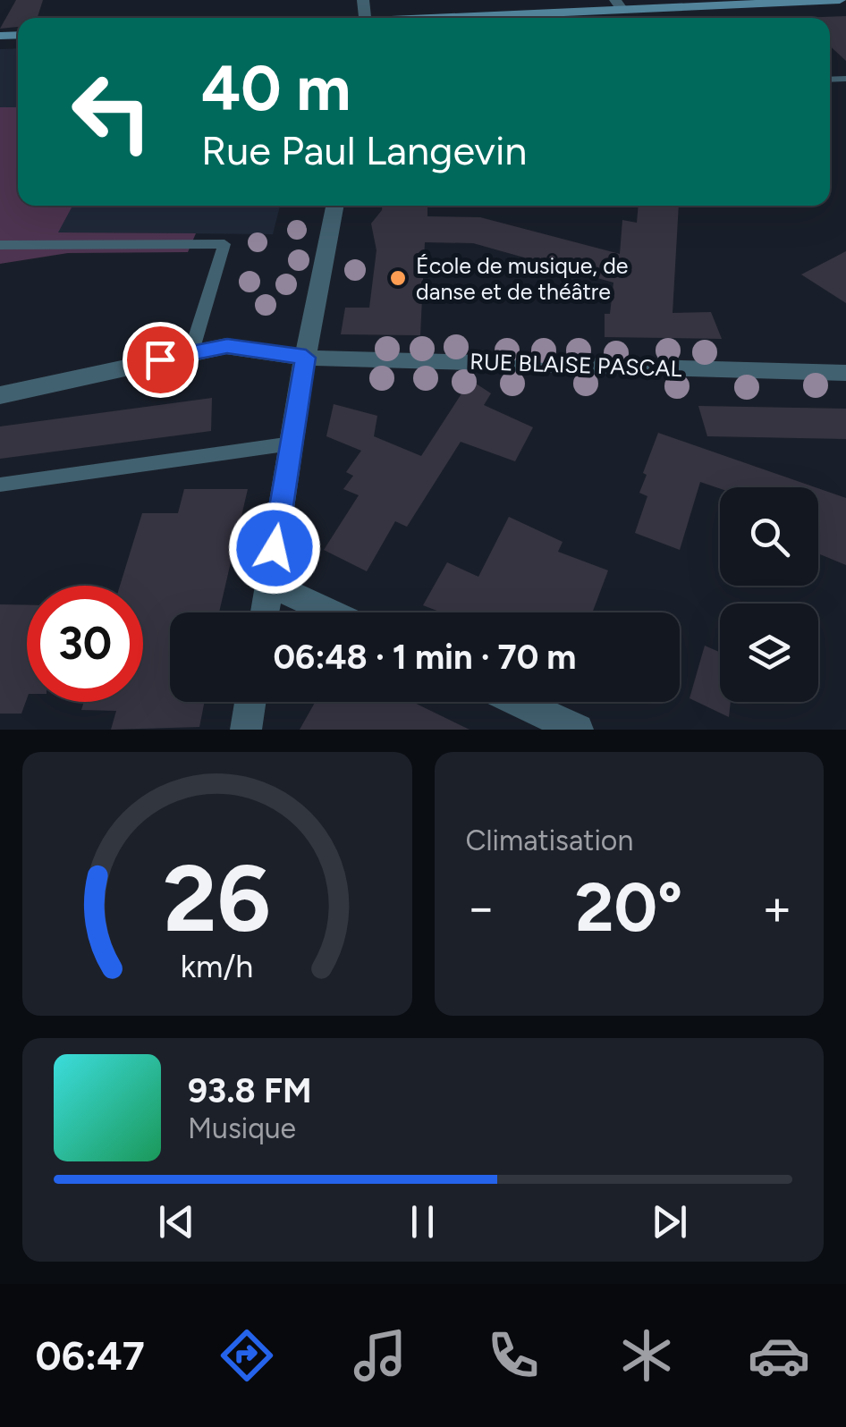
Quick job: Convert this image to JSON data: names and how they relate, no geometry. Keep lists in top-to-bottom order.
{
  "streets": {
    "street": ["RUE BLAISE PASCAL"]
  },
  "places": ["École de musique, de danse et de théâtre"],
  "page": {
    "turn": ["40 m", "Rue Paul Langevin"],
    "limit": "30",
    "trip": "06:48 · 1 min · 70 m",
    "tile": "Climatisation",
    "heat": ["−", "20°", "+"],
    "song": ["93.8 FM", "Musique"],
    "tabs": "06:47",
    "gauge": ["26", "km/h"]
  }
}
